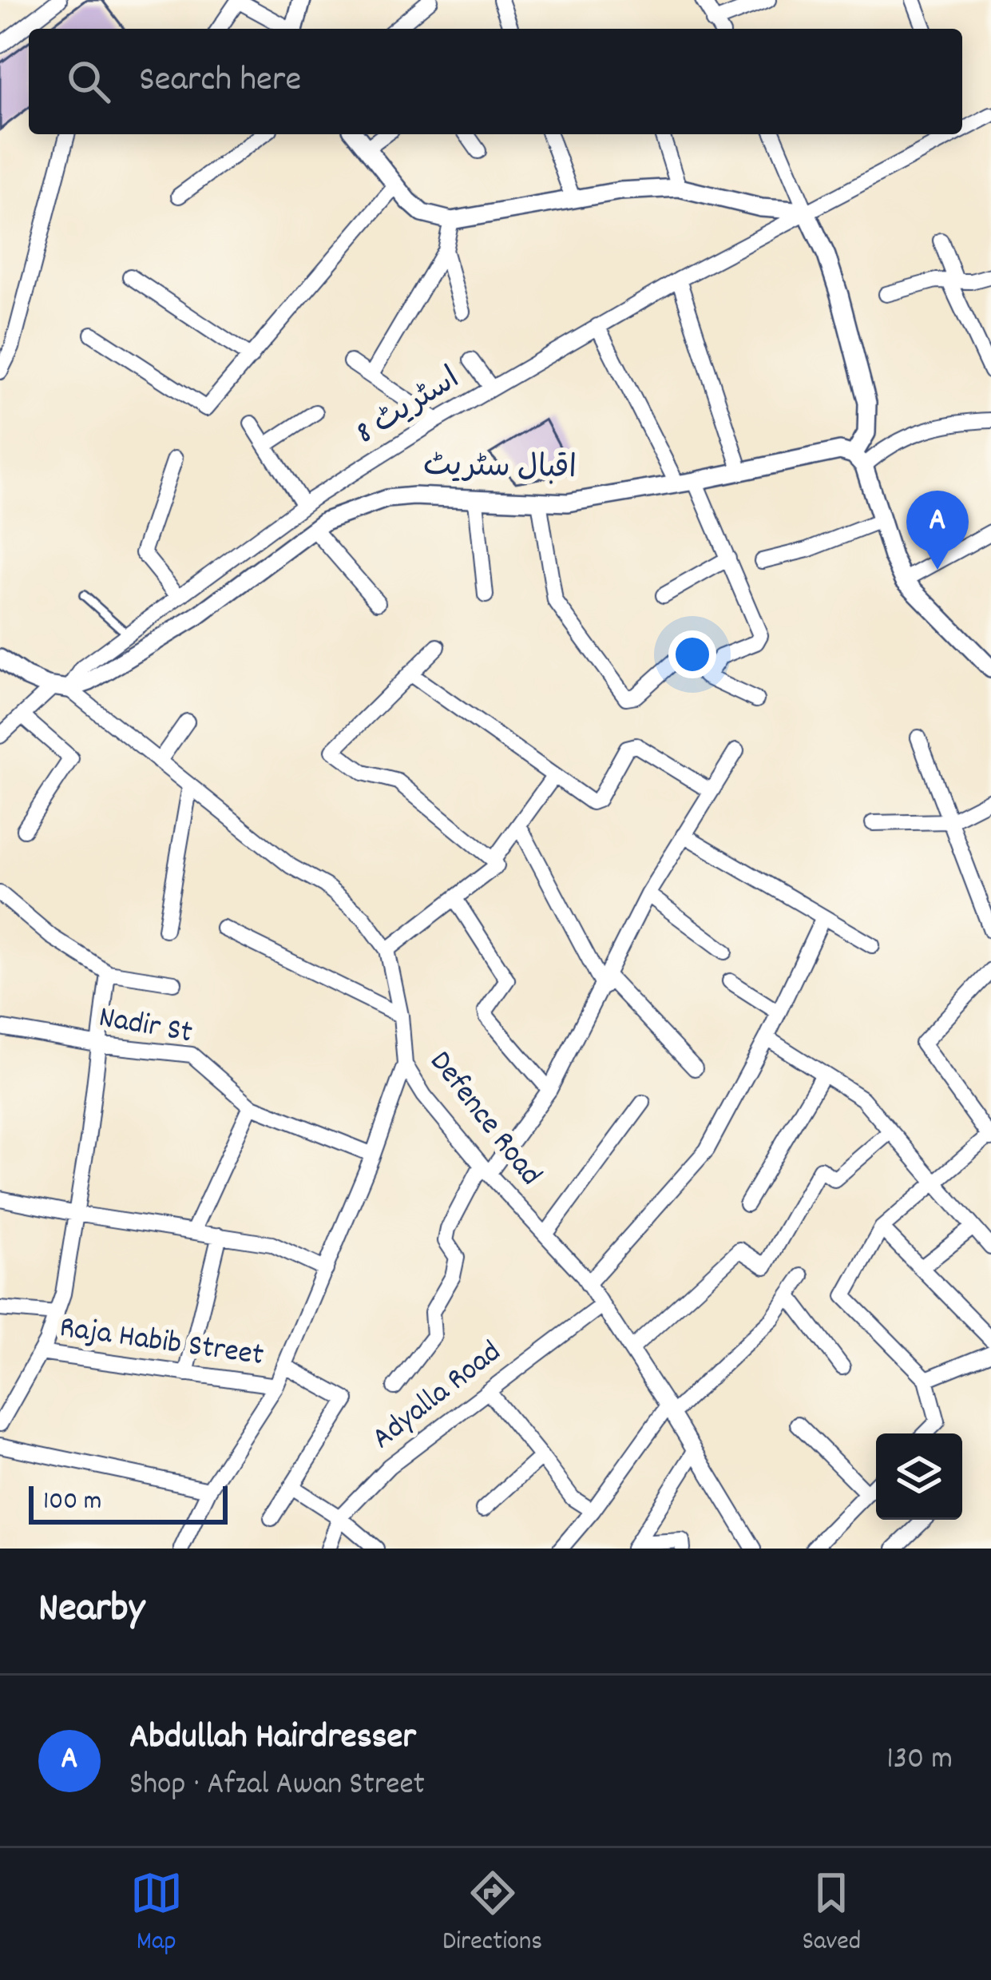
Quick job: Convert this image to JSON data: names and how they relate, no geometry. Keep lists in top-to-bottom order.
{
  "streets": {
    "street": [
      "اسٹریٹ 8",
      "اقبال سٹریٹ",
      "Nadir St",
      "Defence Road",
      "Raja Habib Street",
      "Adyalla Road"
    ]
  },
  "crossings": [
    ["اسٹریٹ 8", "اقبال سٹریٹ"],
    ["اسٹریٹ 8", "Defence Road"],
    ["اقبال سٹریٹ", "Defence Road"],
    ["Defence Road", "Adyalla Road"]
  ],
  "scale_bar": "100 m",
  "page": {
    "search": "Search here",
    "pins": "A",
    "scale": "100 m",
    "heading": "Nearby",
    "list": [
      {
        "mark": "A",
        "name": "Abdullah Hairdresser",
        "note": "Shop · Afzal Awan Street",
        "value": "130 m"
      }
    ],
    "nav": ["Map", "Directions", "Saved"]
  }
}
